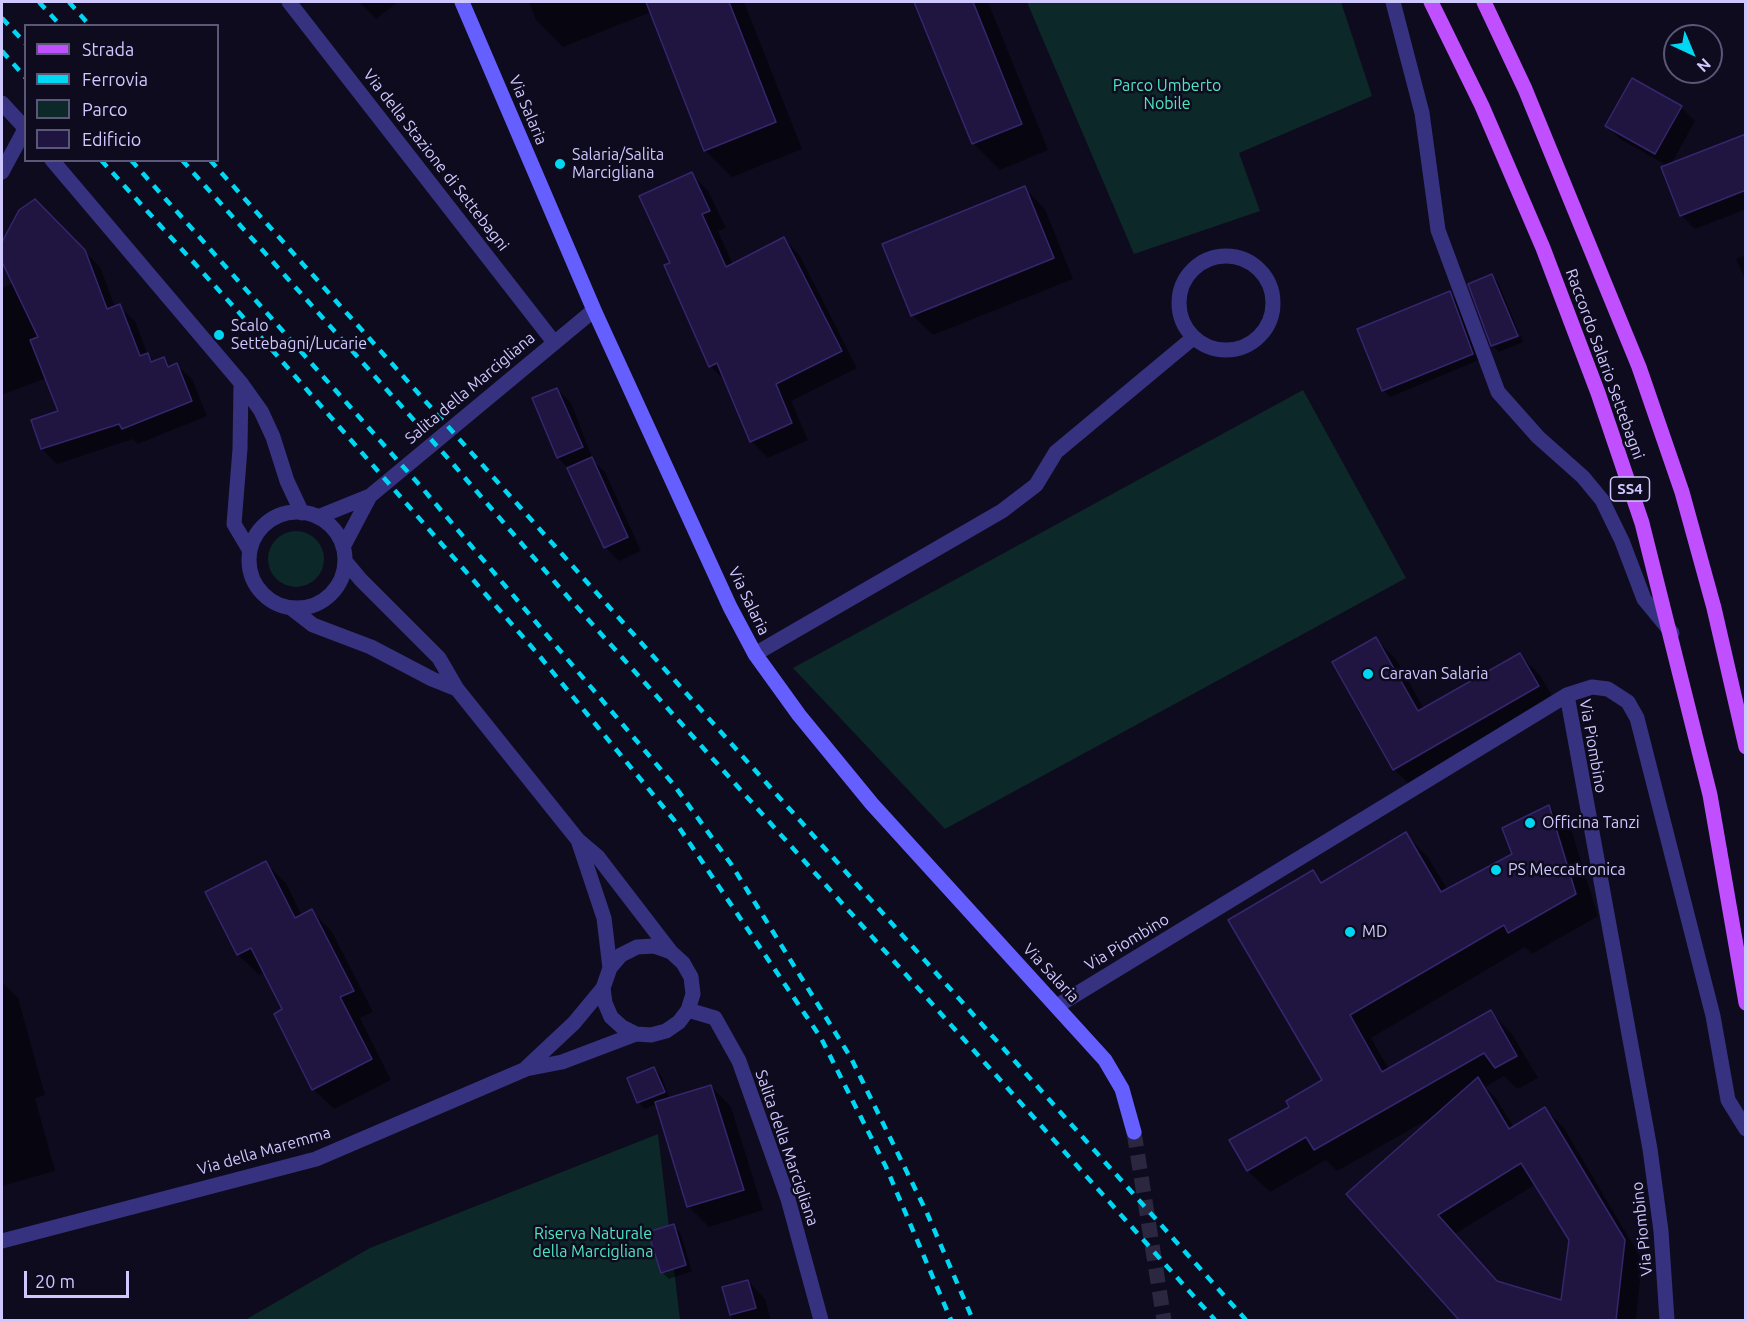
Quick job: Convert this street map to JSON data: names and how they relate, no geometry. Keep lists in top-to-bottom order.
{
  "streets": {
    "main road": ["Raccordo Salario Settebagni", "SS4"],
    "street": [
      "Via Salaria",
      "Via della Stazione di Settebagni",
      "Salita della Marcigliana",
      "Via Piombino",
      "Via della Maremma"
    ]
  },
  "crossings": [
    ["Via Salaria", "Salita della Marcigliana"],
    ["Via Salaria", "Via Piombino"],
    ["Via della Stazione di Settebagni", "Salita della Marcigliana"],
    ["Salita della Marcigliana", "Via della Maremma"]
  ],
  "parks": ["Parco Umberto Nobile", "Riserva Naturale della Marcigliana"],
  "places": [
    "Salaria/Salita Marcigliana",
    "Scalo Settebagni/Lucarie",
    "Caravan Salaria",
    "Officina Tanzi",
    "PS Meccatronica",
    "MD"
  ],
  "legend": [
    "Strada",
    "Ferrovia",
    "Parco",
    "Edificio"
  ],
  "scale_bar": "20 m",
  "north": "bottom right"
}
